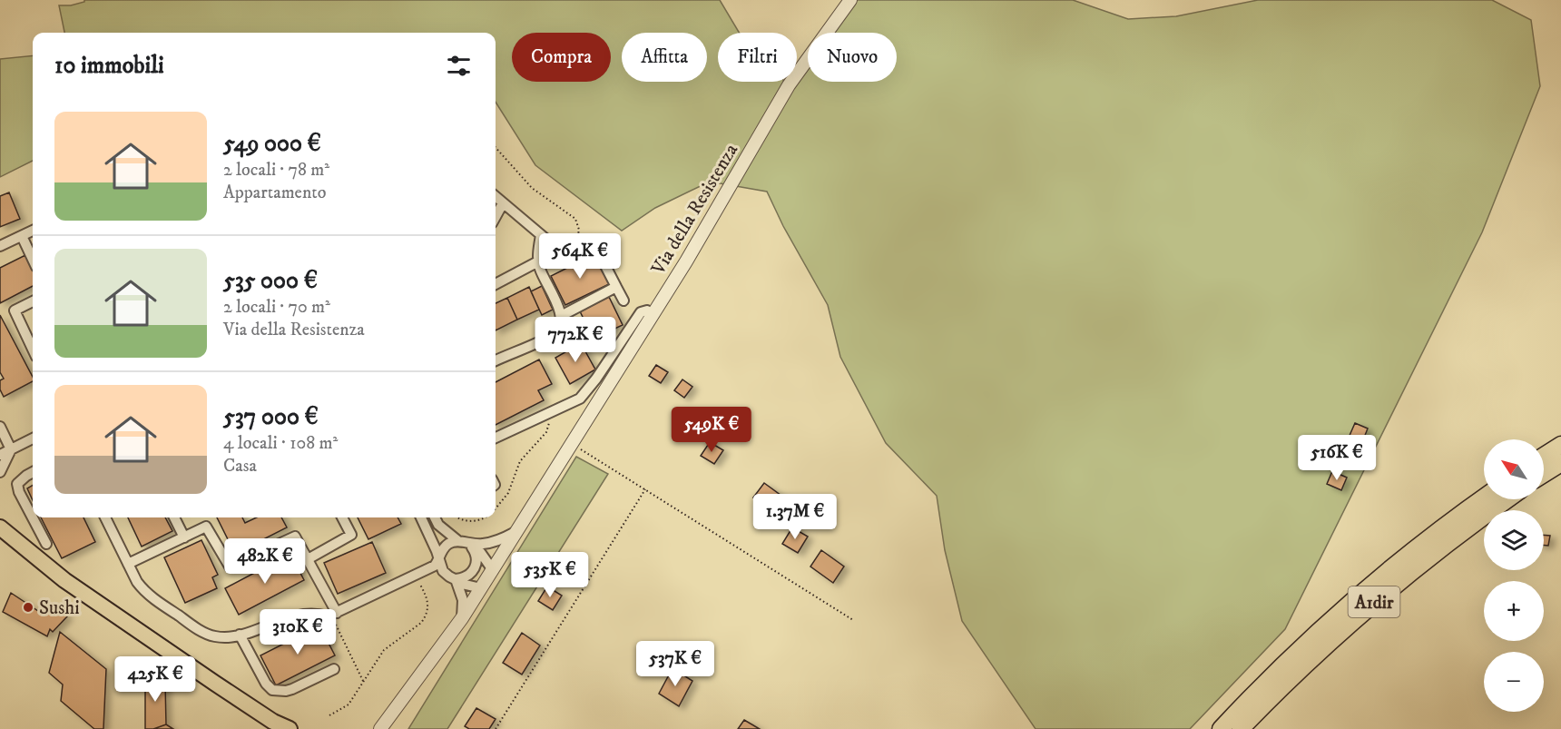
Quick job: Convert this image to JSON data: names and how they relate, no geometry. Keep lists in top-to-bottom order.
{
  "streets": {
    "highway": ["A1dir"],
    "street": ["Via della Resistenza"]
  },
  "places": ["Sushi"],
  "north": "top left",
  "page": {
    "chip": [
      "Compra",
      "Affitta",
      "Filtri",
      "Nuovo"
    ],
    "heading": "10 immobili",
    "list": [
      {
        "name": "549 000 €",
        "note": "2 locali · 78 m² · Appartamento"
      },
      {
        "name": "535 000 €",
        "note": "2 locali · 70 m² · Via della Resistenza"
      },
      {
        "name": "537 000 €",
        "note": "4 locali · 108 m² · Casa"
      }
    ],
    "price": [
      "564K €",
      "772K €",
      "549K €",
      "516K €",
      "1.37M €",
      "482K €",
      "535K €",
      "310K €",
      "537K €",
      "425K €"
    ],
    "map_buttons": ["+", "−"]
  }
}
